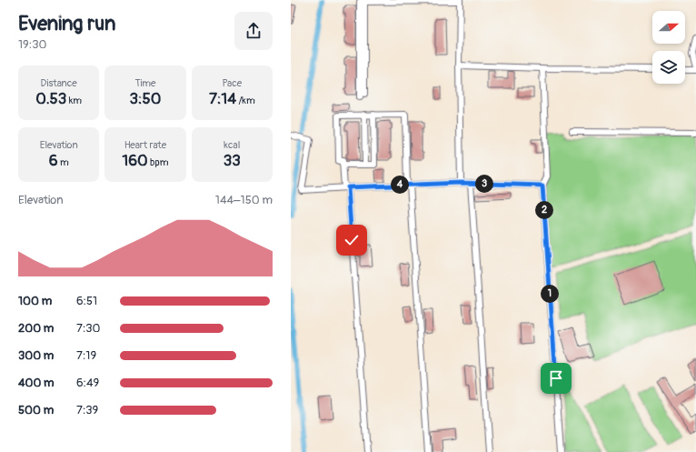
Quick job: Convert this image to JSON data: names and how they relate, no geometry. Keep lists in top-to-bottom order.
{
  "north": "right",
  "page": {
    "heading": ["Evening run", "19:30"],
    "stats": [
      ["Distance", "0.53 km"],
      ["Time", "3:50"],
      ["Pace", "7:14 /km"],
      ["Elevation", "6 m"],
      ["Heart rate", "160 bpm"],
      ["kcal", "33"]
    ],
    "pins": [
      "3",
      "4",
      "2",
      "1"
    ],
    "chart": ["Elevation", "144–150 m"],
    "list": [
      {
        "name": "100 m",
        "note": "6:51"
      },
      {
        "name": "200 m",
        "note": "7:30"
      },
      {
        "name": "300 m",
        "note": "7:19"
      },
      {
        "name": "400 m",
        "note": "6:49"
      },
      {
        "name": "500 m",
        "note": "7:39"
      }
    ]
  }
}
